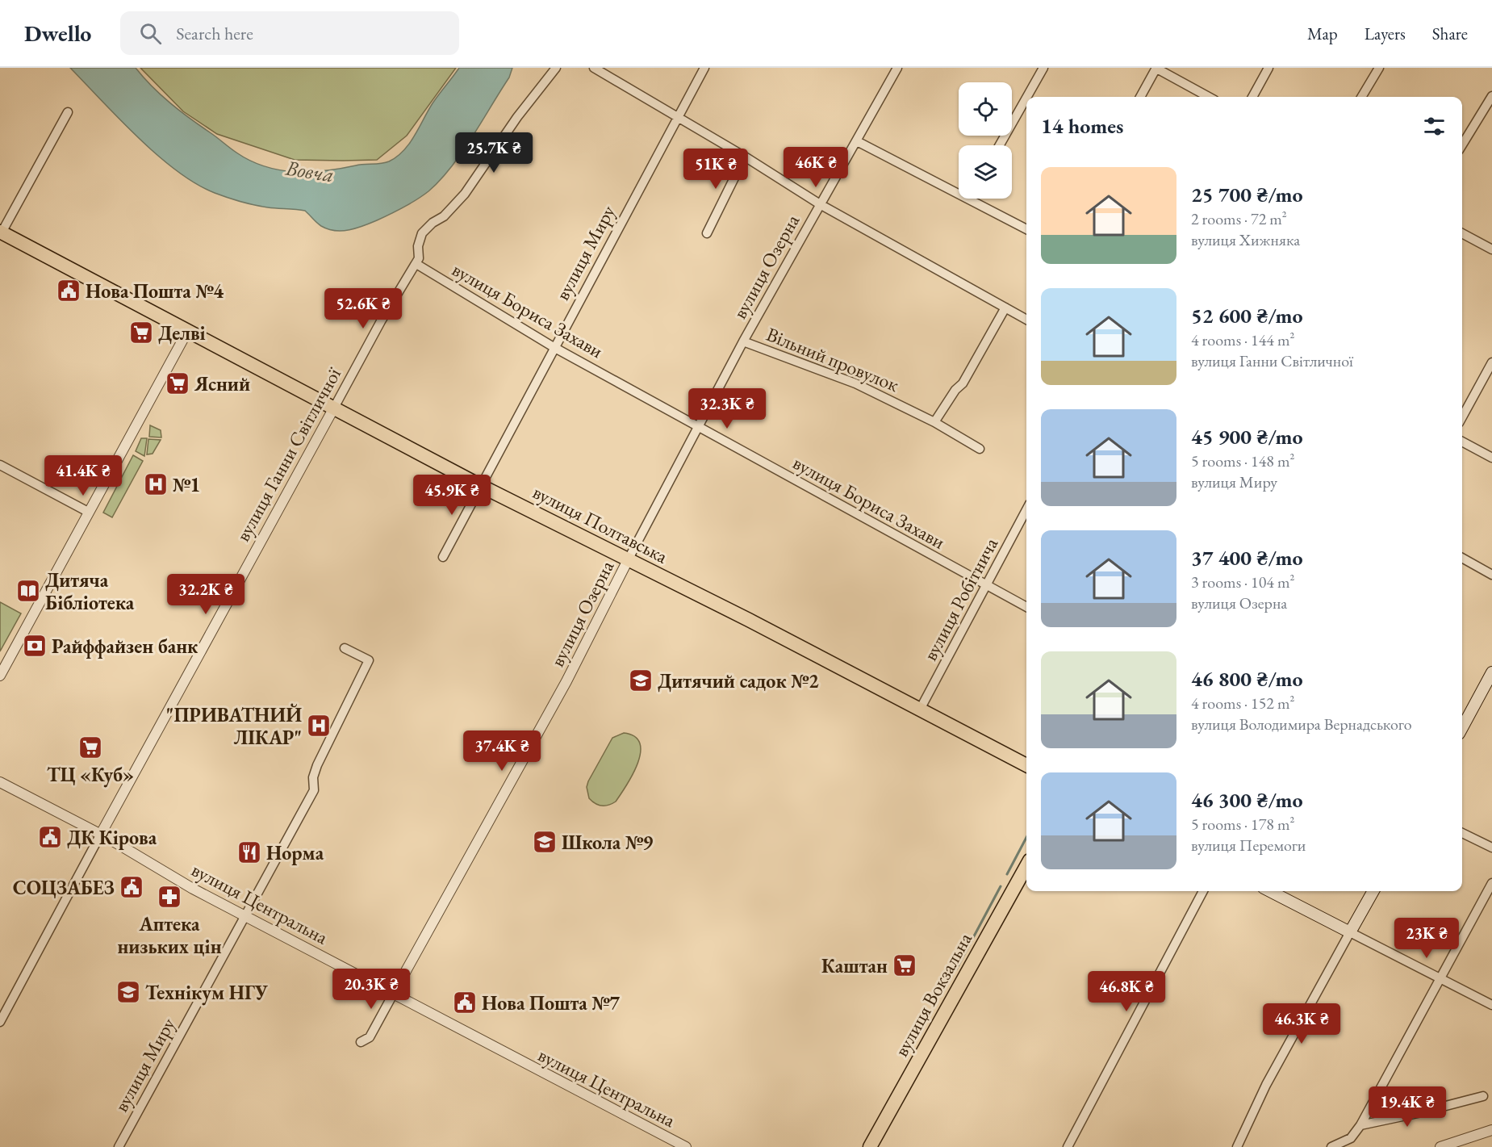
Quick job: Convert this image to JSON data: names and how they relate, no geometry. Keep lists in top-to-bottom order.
{
  "streets": {
    "main road": ["вулиця Полтавська", "вулиця Вокзальна"],
    "street": [
      "вулиця Миру",
      "вулиця Озерна",
      "вулиця Бориса Захави",
      "Вільний провулок",
      "вулиця Ганни Світличної",
      "вулиця Робітнича",
      "вулиця Центральна"
    ]
  },
  "crossings": [
    ["вулиця Миру", "вулиця Бориса Захави"],
    ["вулиця Миру", "вулиця Полтавська"],
    ["вулиця Миру", "вулиця Центральна"],
    ["вулиця Озерна", "вулиця Бориса Захави"],
    ["вулиця Озерна", "Вільний провулок"],
    ["вулиця Озерна", "вулиця Полтавська"],
    ["вулиця Озерна", "вулиця Центральна"],
    ["вулиця Бориса Захави", "вулиця Ганни Світличної"],
    ["вулиця Бориса Захави", "вулиця Робітнича"],
    ["вулиця Ганни Світличної", "вулиця Полтавська"],
    ["вулиця Ганни Світличної", "вулиця Центральна"],
    ["вулиця Полтавська", "вулиця Робітнича"]
  ],
  "water": ["Вовча"],
  "places": {
    "public building": [
      "Нова Пошта №4",
      "ДК Кірова",
      "СОЦЗАБЕЗ",
      "Нова Пошта №7"
    ],
    "supermarket": [
      "Делві",
      "Ясний",
      "ТЦ «Куб»",
      "Каштан"
    ],
    "hospital": ["№1", "\"ПРИВАТНИЙ ЛІКАР\""],
    "library": ["Дитяча Бiблiотека"],
    "bank": ["Райффайзен банк"],
    "school or university": ["Дитячий садок №2", "Школа №9", "Технікум НГУ"],
    "restaurant": ["Норма"],
    "pharmacy": ["Аптека низьких цін"]
  },
  "page": {
    "header": "Dwello",
    "search": "Search here",
    "nav": ["Map", "Layers", "Share"],
    "heading": "14 homes",
    "price": [
      "25.7K ₴",
      "46K ₴",
      "51K ₴",
      "52.6K ₴",
      "32.3K ₴",
      "41.4K ₴",
      "45.9K ₴",
      "32.2K ₴",
      "37.4K ₴",
      "23K ₴",
      "20.3K ₴",
      "46.8K ₴",
      "46.3K ₴",
      "19.4K ₴"
    ],
    "list": [
      {
        "name": "25 700 ₴/mo",
        "note": "2 rooms · 72 m² · вулиця Хижняка"
      },
      {
        "name": "52 600 ₴/mo",
        "note": "4 rooms · 144 m² · вулиця Ганни Світличної"
      },
      {
        "name": "45 900 ₴/mo",
        "note": "5 rooms · 148 m² · вулиця Миру"
      },
      {
        "name": "37 400 ₴/mo",
        "note": "3 rooms · 104 m² · вулиця Озерна"
      },
      {
        "name": "46 800 ₴/mo",
        "note": "4 rooms · 152 m² · вулиця Володимира Вернадського"
      },
      {
        "name": "46 300 ₴/mo",
        "note": "5 rooms · 178 m² · вулиця Перемоги"
      }
    ]
  }
}
